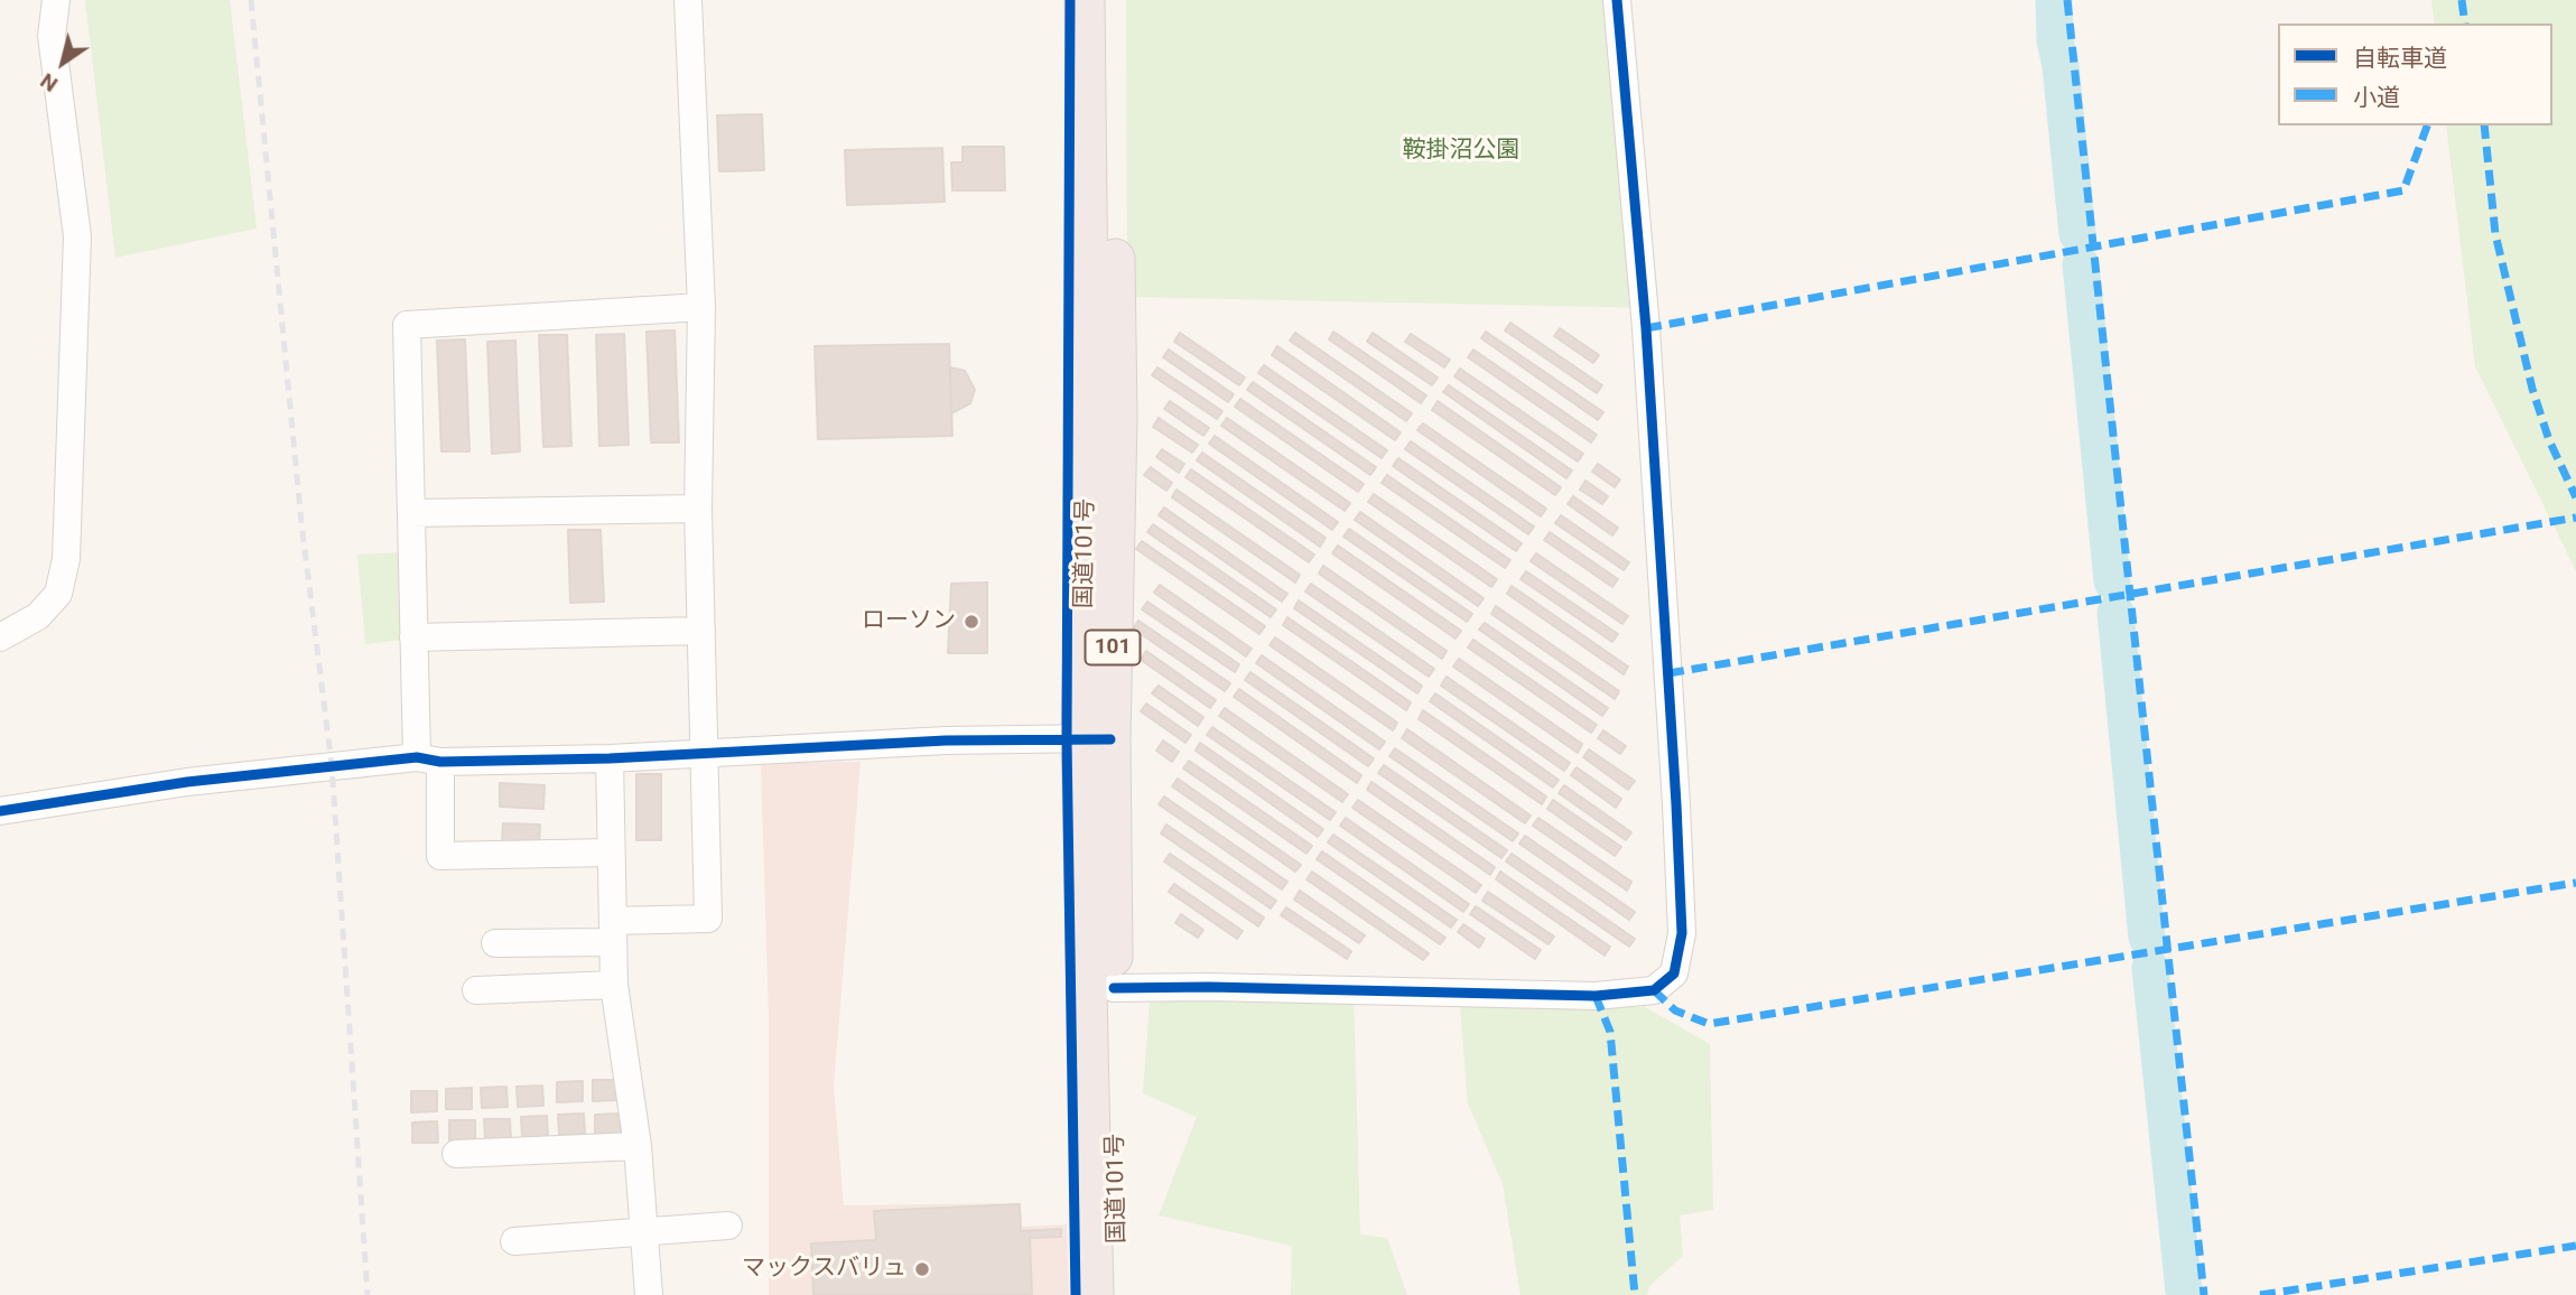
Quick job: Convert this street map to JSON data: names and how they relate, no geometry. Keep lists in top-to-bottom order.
{
  "streets": {
    "highway": ["国道101号", "101"]
  },
  "parks": ["鞍掛沼公園"],
  "places": ["ローソン", "マックスバリュ"],
  "legend": ["自転車道", "小道"],
  "north": "bottom left"
}
